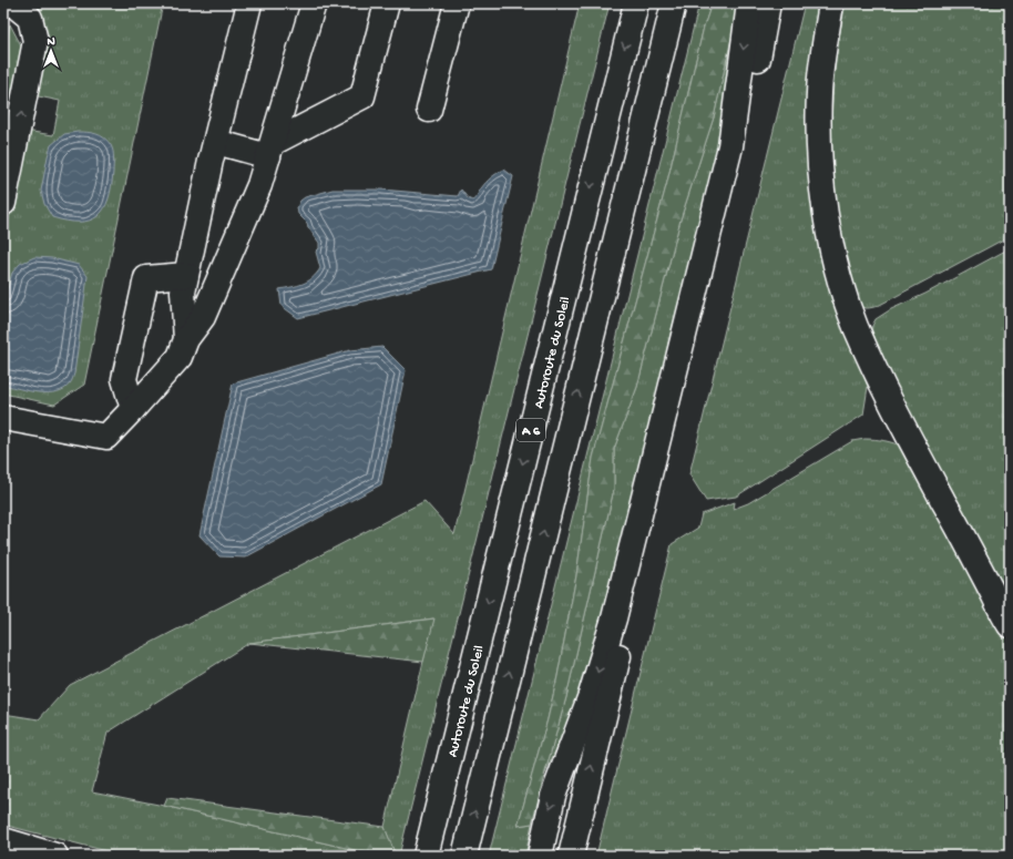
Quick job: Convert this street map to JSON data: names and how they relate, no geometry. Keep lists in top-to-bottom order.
{
  "streets": {
    "main road": ["Autoroute du Soleil", "A 6"]
  },
  "north": "top"
}
